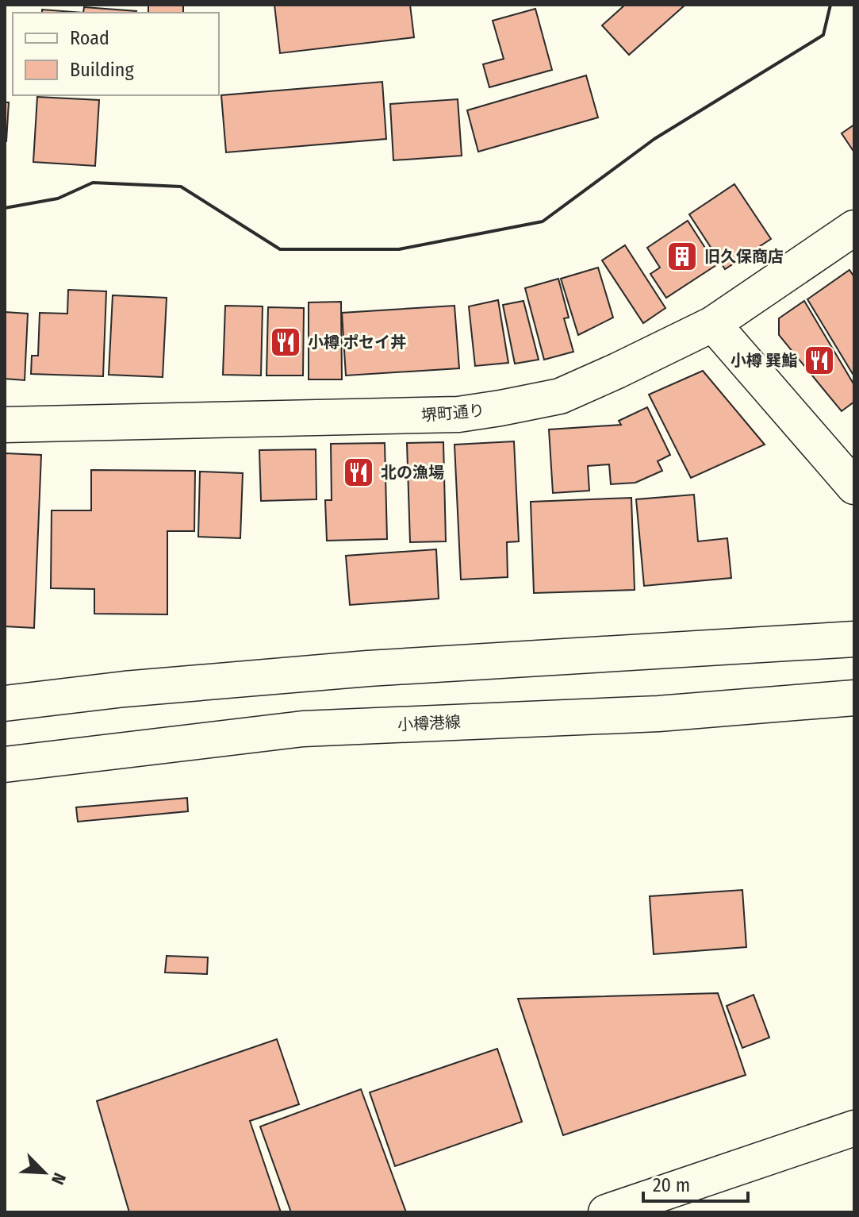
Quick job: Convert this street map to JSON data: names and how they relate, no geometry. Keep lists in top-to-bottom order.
{
  "streets": {
    "main road": ["堺町通り", "小樽港線"]
  },
  "places": {
    "building": ["旧久保商店"],
    "restaurant": ["小樽 ポセイ丼", "小樽 巽鮨", "北の漁場"]
  },
  "legend": ["Road", "Building"],
  "scale_bar": "20 m",
  "north": "bottom right"
}
